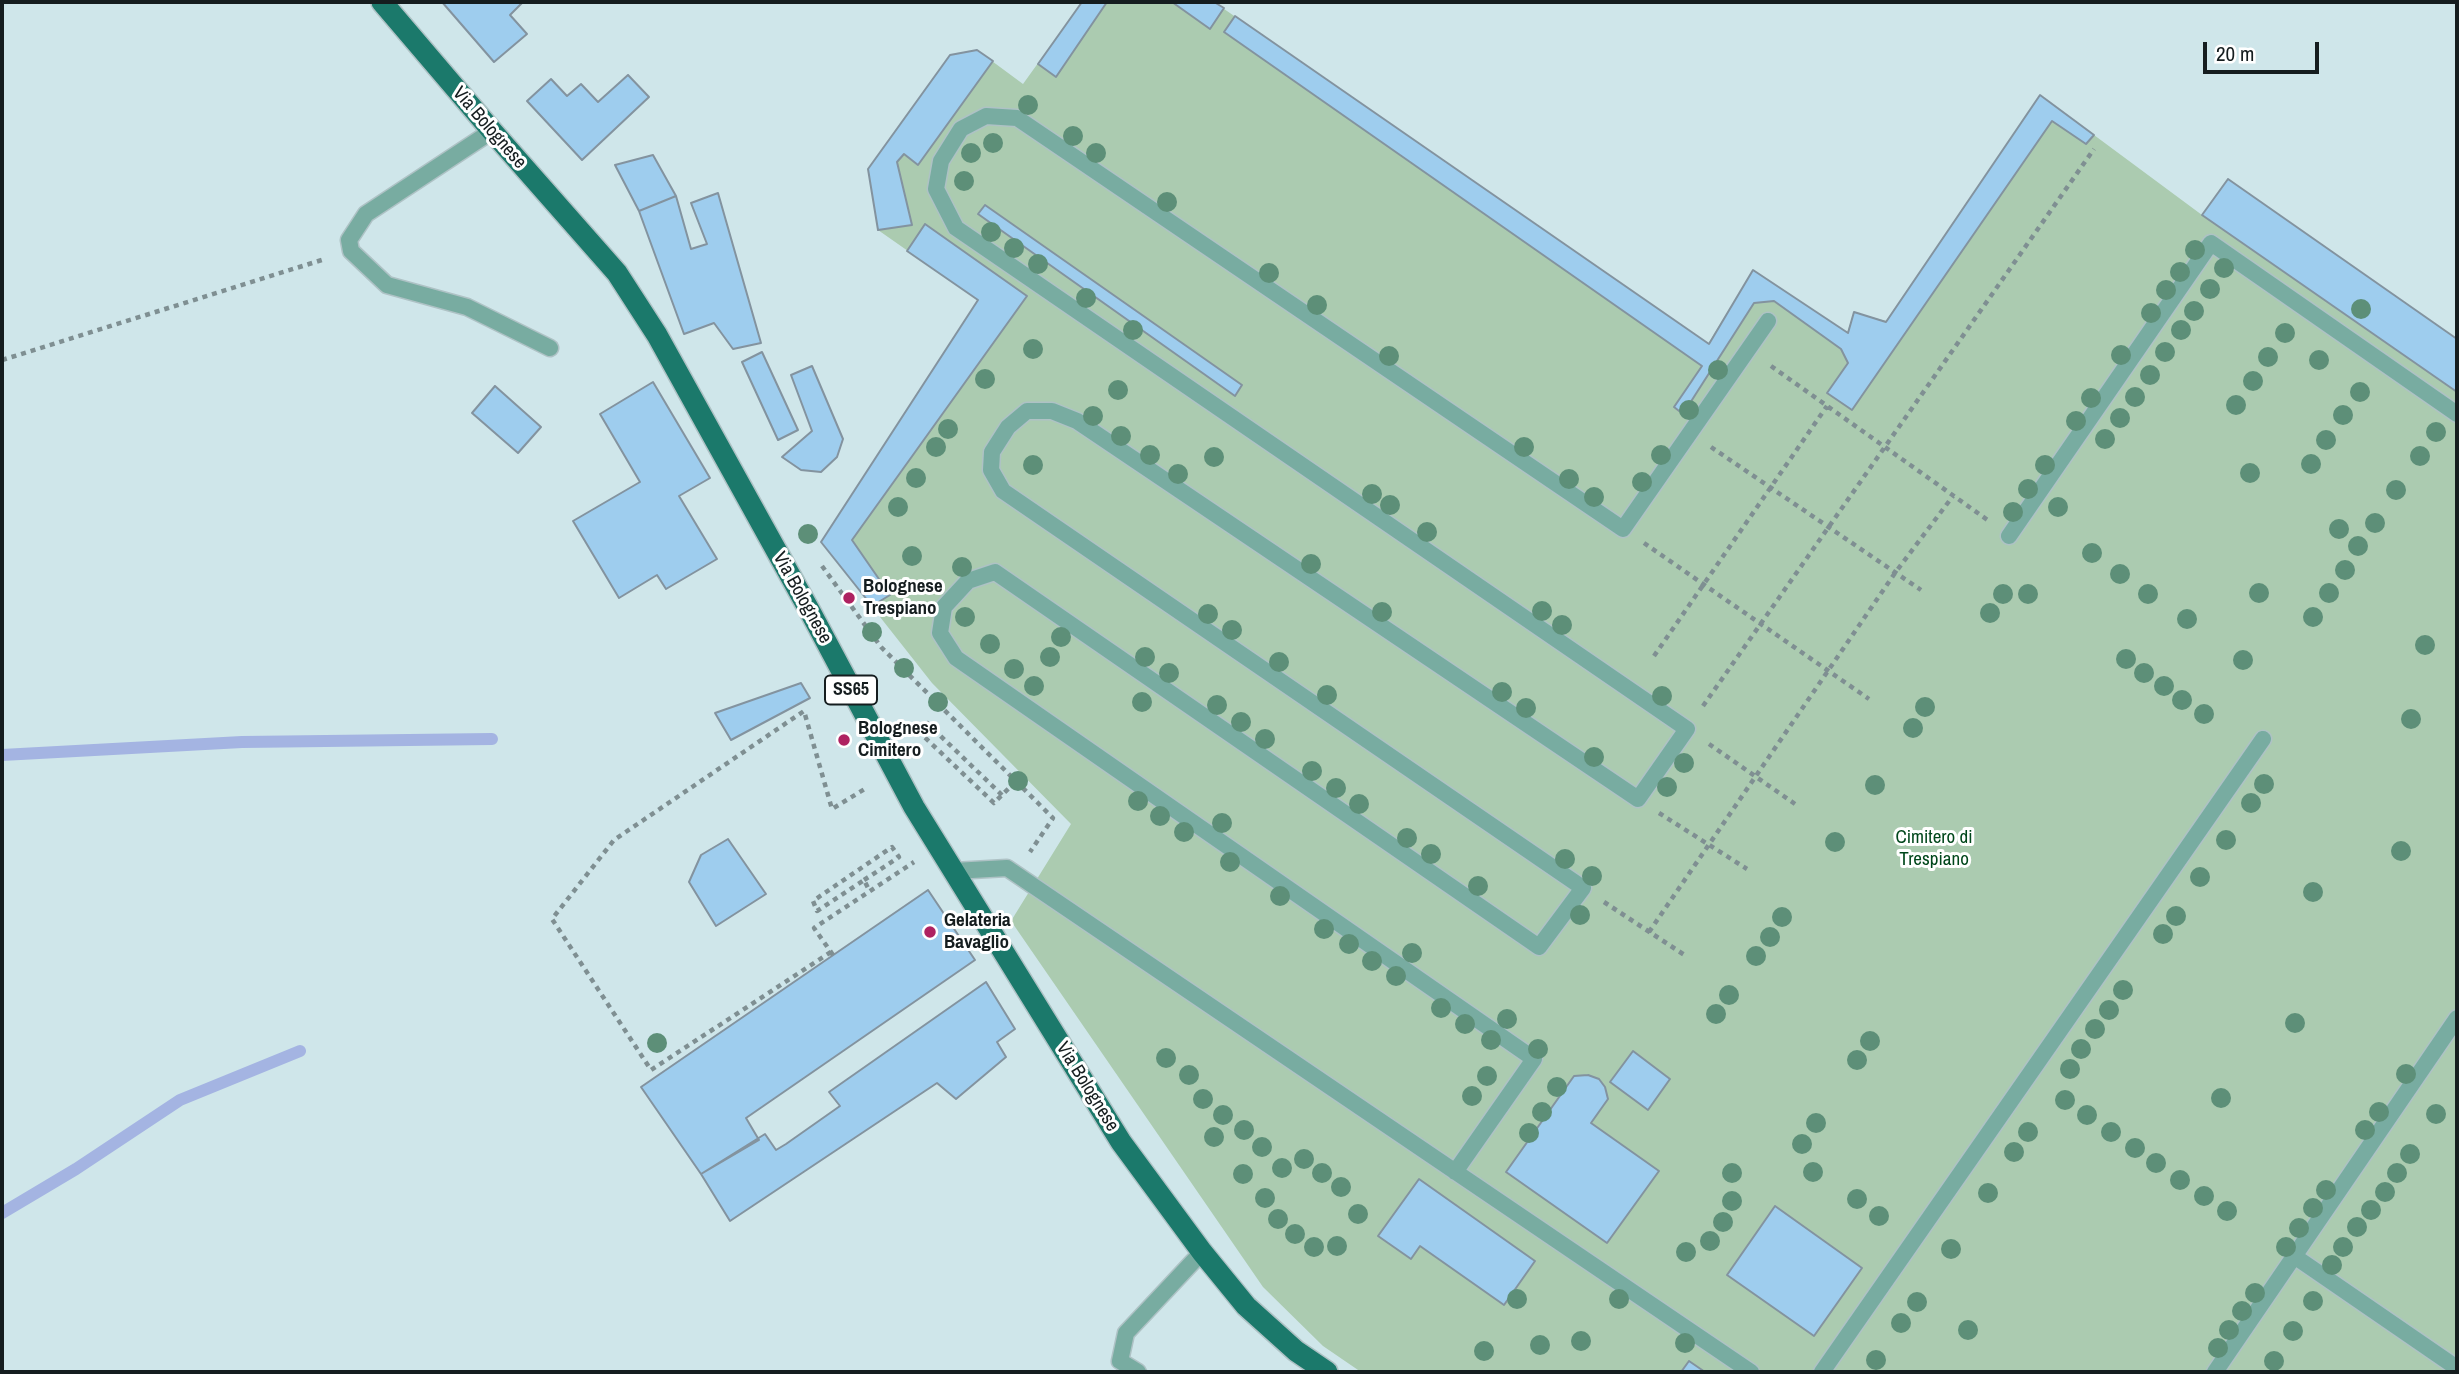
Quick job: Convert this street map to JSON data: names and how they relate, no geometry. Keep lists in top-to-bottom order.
{
  "streets": {
    "main road": ["Via Bolognese", "SS65"]
  },
  "parks": ["Cimitero di Trespiano"],
  "places": ["Bolognese Trespiano", "Bolognese Cimitero", "Gelateria Bavaglio"],
  "scale_bar": "20 m"
}
